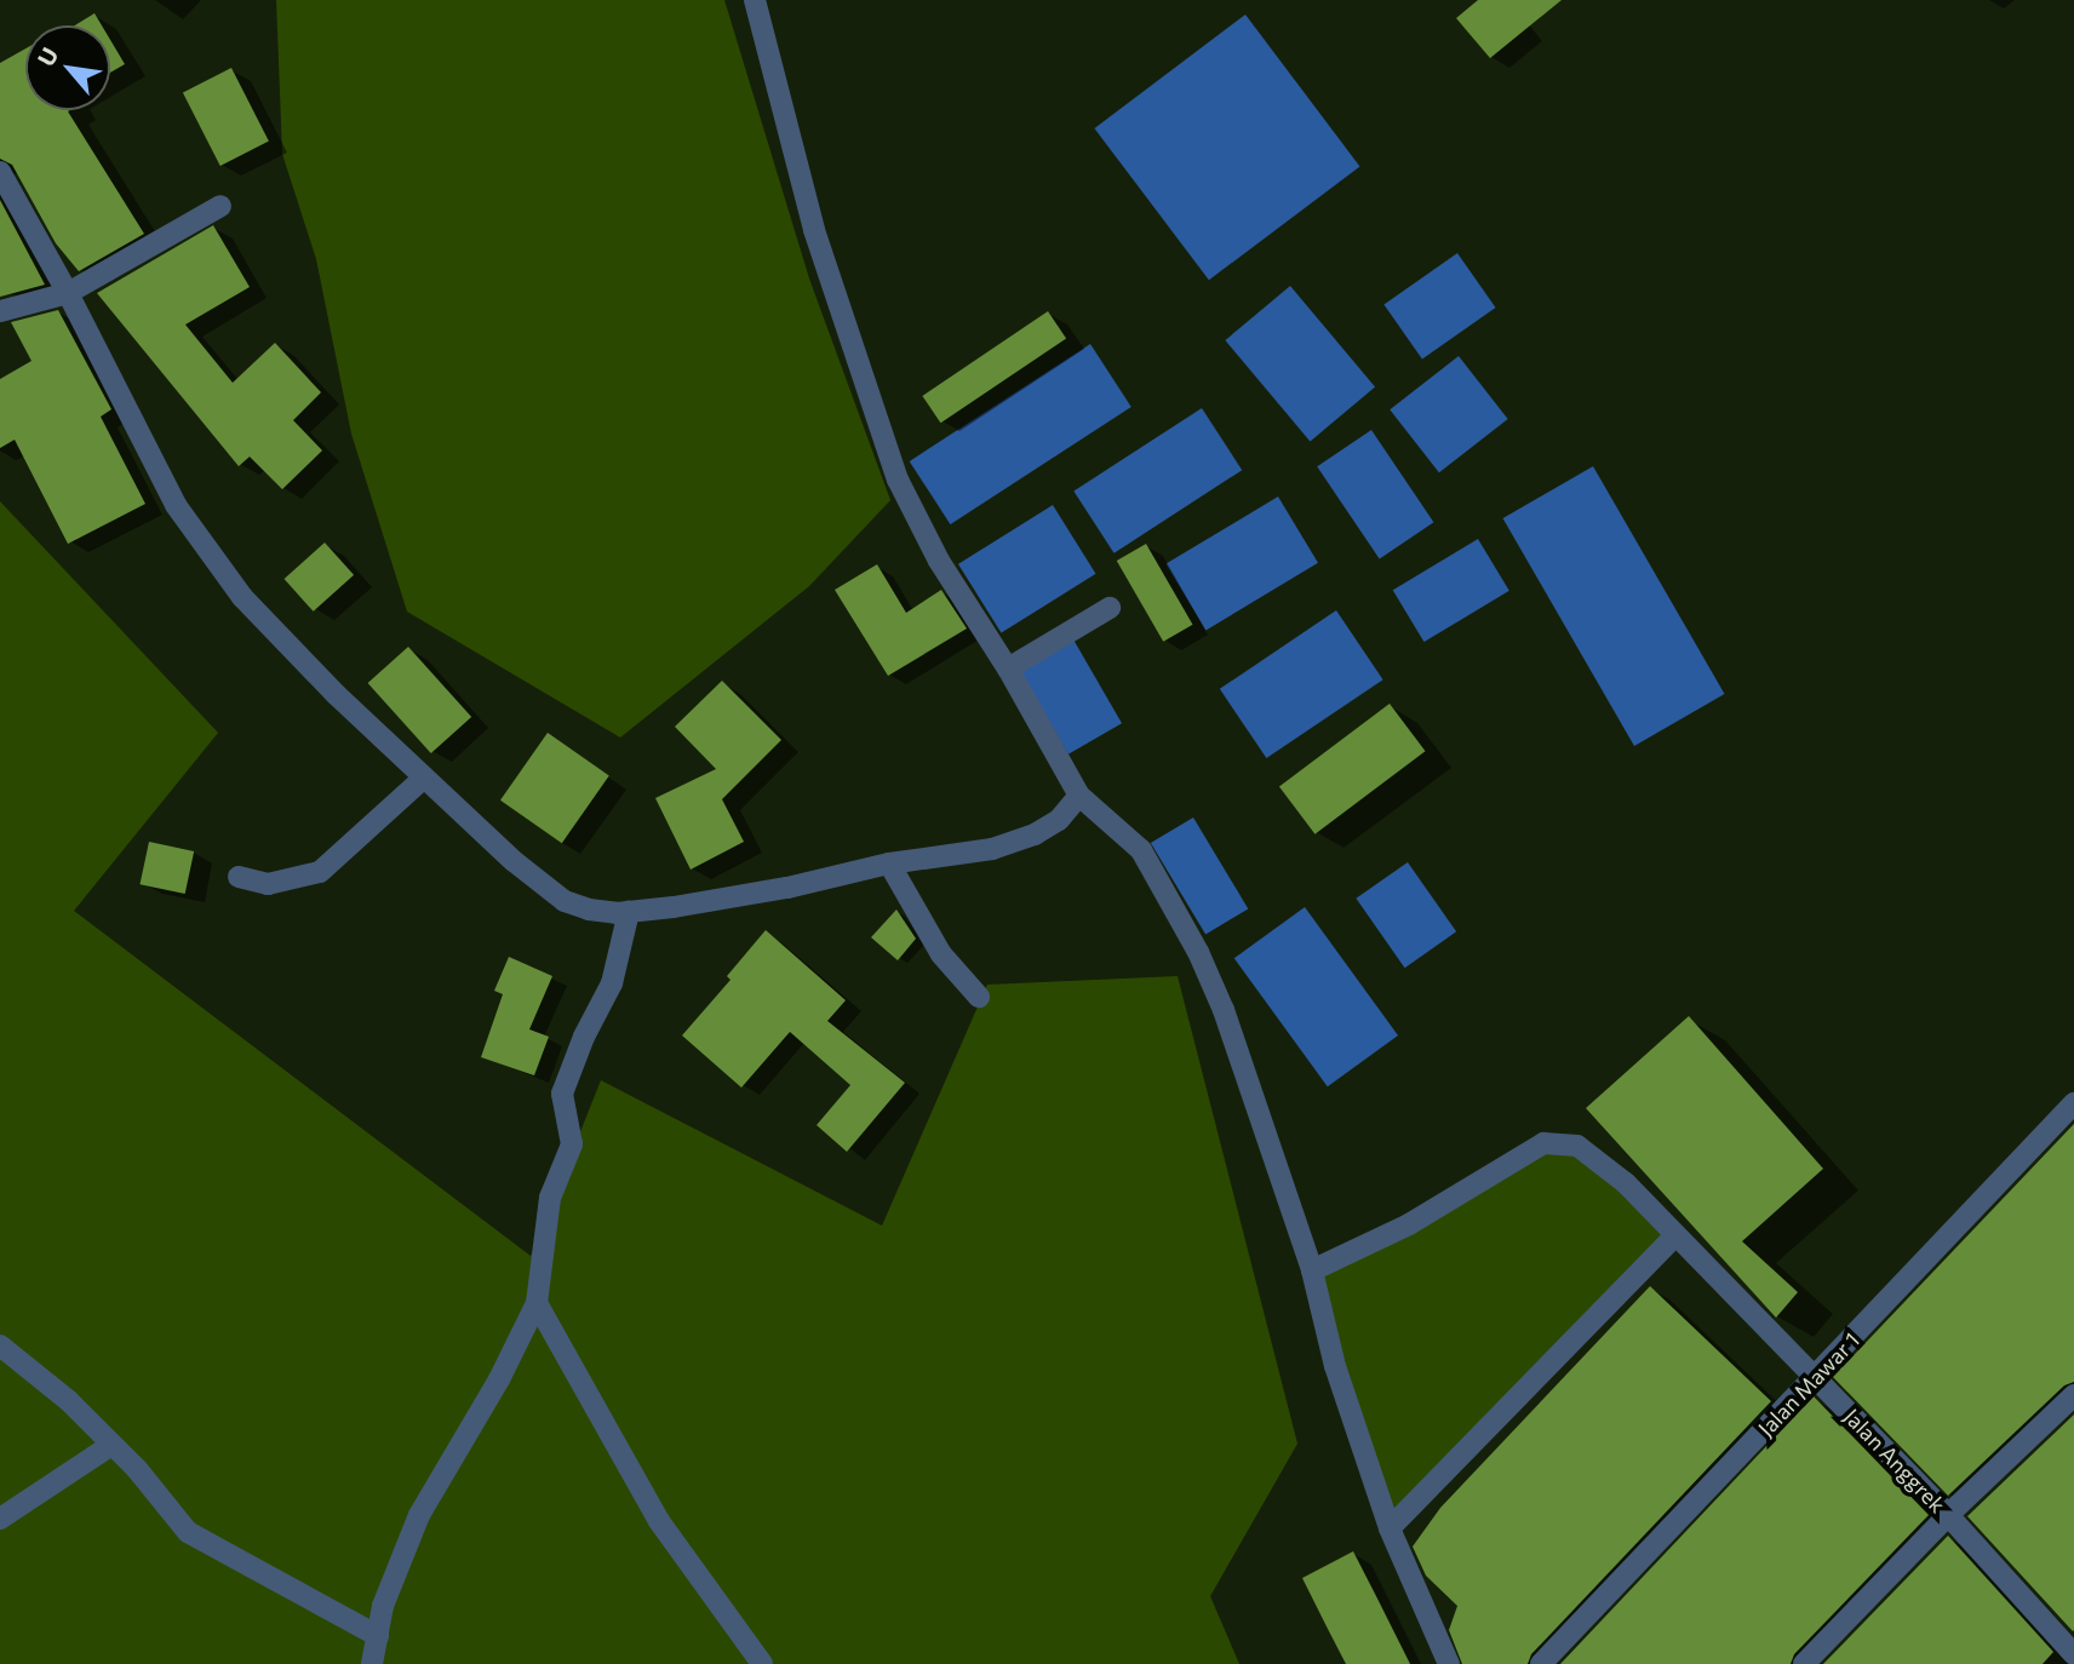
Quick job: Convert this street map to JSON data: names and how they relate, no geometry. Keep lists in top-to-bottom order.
{
  "streets": {
    "street": ["Jalan Mawar 1", "Jalan Anggrek"]
  },
  "crossings": [
    ["Jalan Mawar 1", "Jalan Anggrek"]
  ],
  "north": "top left"
}
